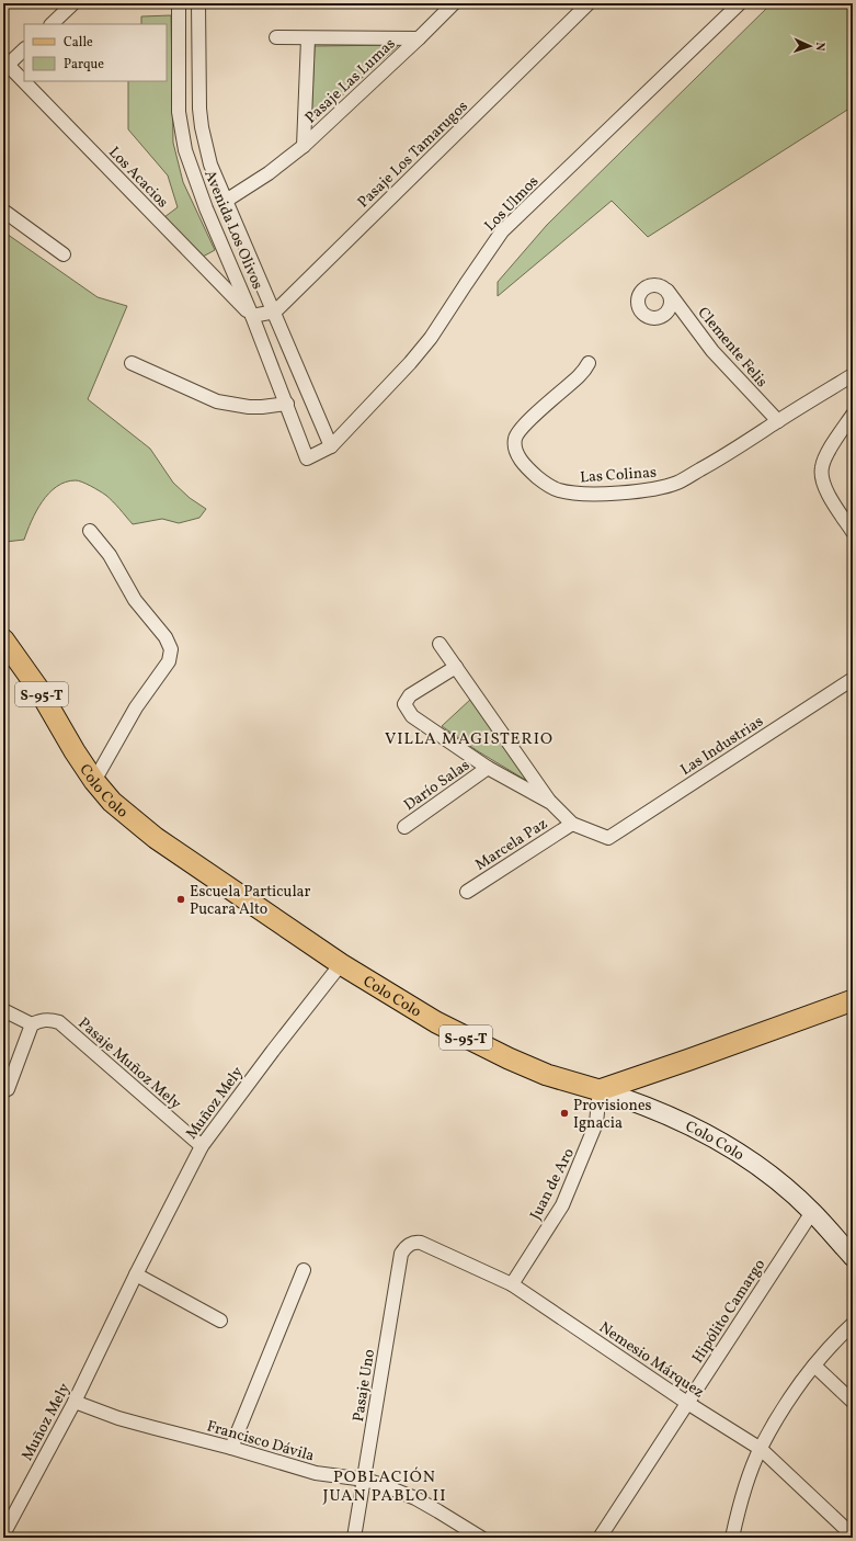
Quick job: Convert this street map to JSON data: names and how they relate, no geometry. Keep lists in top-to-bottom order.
{
  "streets": {
    "main road": ["S-95-T", "Colo Colo"],
    "street": [
      "Pasaje Las Lumas",
      "Pasaje Los Tamarugos",
      "Los Acacios",
      "Los Ulmos",
      "Avenida Los Olivos",
      "Clemente Felis",
      "Las Colinas",
      "Las Industrias",
      "Darío Salas",
      "Marcela Paz",
      "Pasaje Muñoz Mely",
      "Muñoz Mely",
      "Juan de Aro",
      "Hipólito Camargo",
      "Nemesio Márquez",
      "Pasaje Uno",
      "Francisco Dávila"
    ]
  },
  "crossings": [
    ["Pasaje Las Lumas", "Avenida Los Olivos"],
    ["Pasaje Los Tamarugos", "Avenida Los Olivos"],
    ["Los Acacios", "Avenida Los Olivos"],
    ["Los Ulmos", "Avenida Los Olivos"],
    ["Clemente Felis", "Las Colinas"],
    ["Las Industrias", "Marcela Paz"],
    ["Colo Colo", "Muñoz Mely"],
    ["Colo Colo", "Juan de Aro"],
    ["Colo Colo", "Hipólito Camargo"],
    ["Pasaje Muñoz Mely", "Muñoz Mely"],
    ["Muñoz Mely", "Francisco Dávila"],
    ["Juan de Aro", "Nemesio Márquez"],
    ["Hipólito Camargo", "Nemesio Márquez"],
    ["Nemesio Márquez", "Pasaje Uno"],
    ["Pasaje Uno", "Francisco Dávila"]
  ],
  "districts": ["VILLA MAGISTERIO", "POBLACIÓN JUAN PABLO II"],
  "places": ["Escuela Particular Pucara Alto", "Provisiones Ignacia"],
  "legend": ["Calle", "Parque"],
  "north": "right"
}
